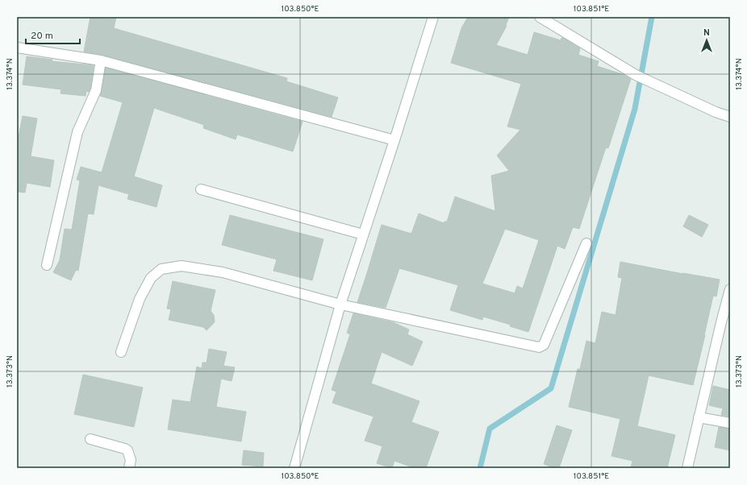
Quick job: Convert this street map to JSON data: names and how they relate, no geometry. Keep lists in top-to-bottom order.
{
  "scale_bar": "20 m",
  "north": "top",
  "coordinates": [
    "103.850°E",
    "103.851°E",
    "13.374°N",
    "13.373°N"
  ]
}
